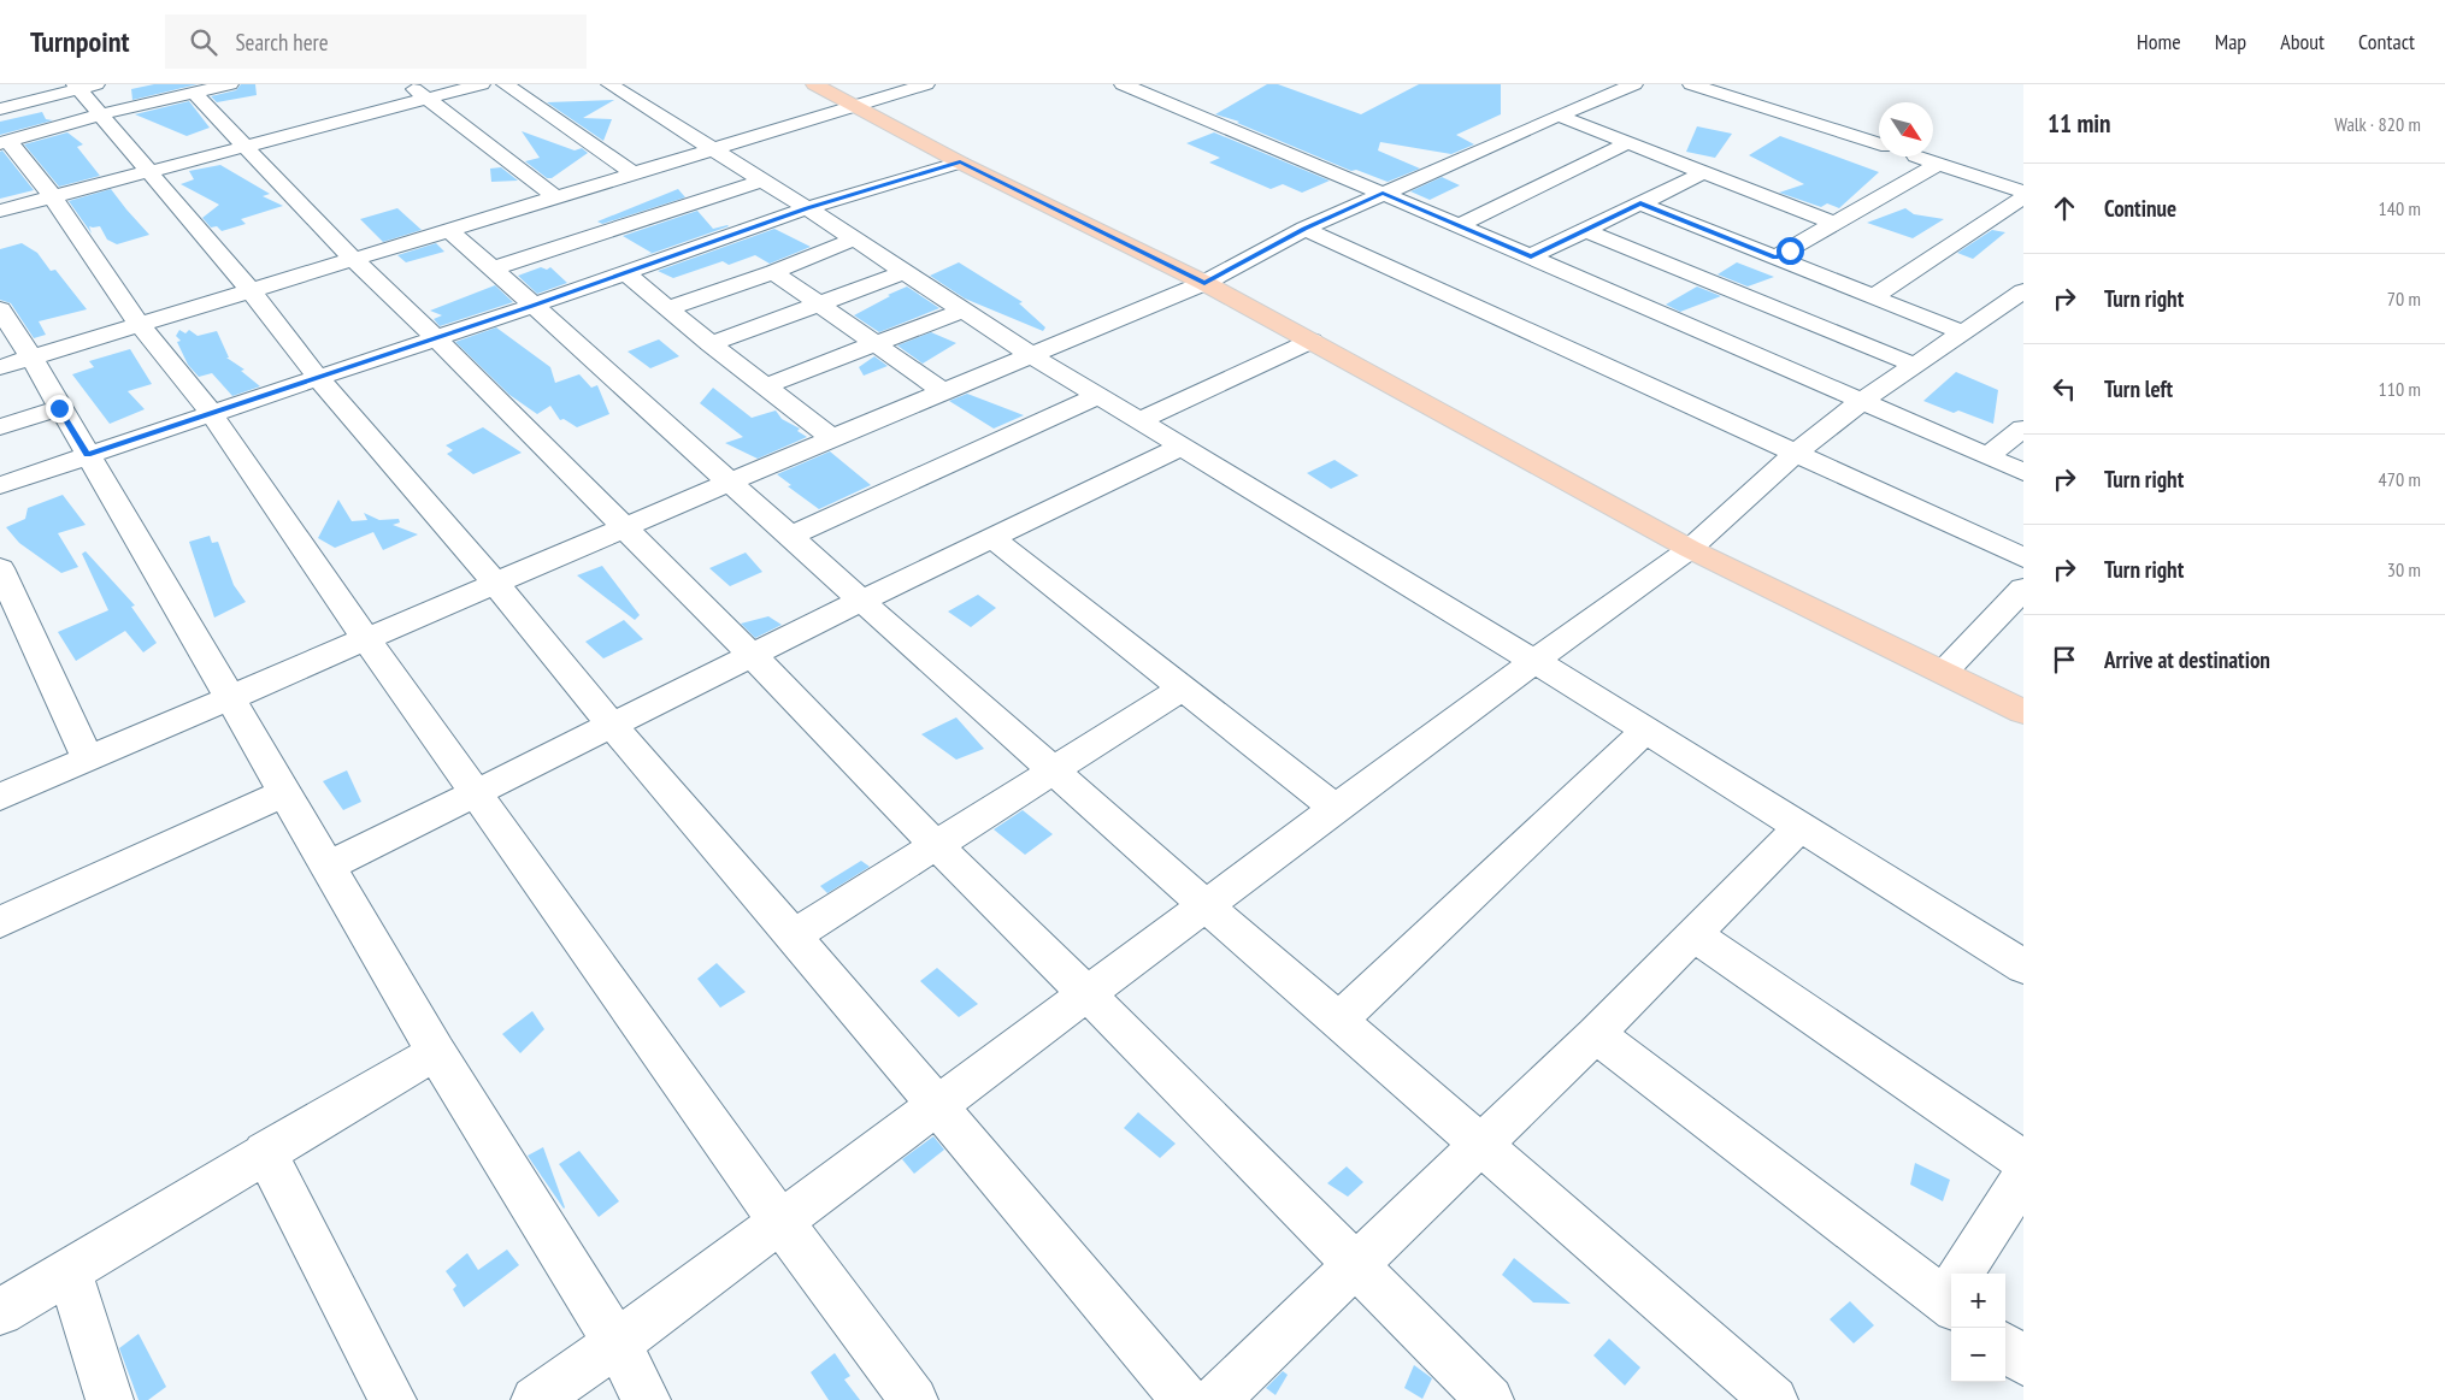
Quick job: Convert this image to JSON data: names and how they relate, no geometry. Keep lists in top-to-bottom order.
{
  "north": "bottom right",
  "page": {
    "header": "Turnpoint",
    "search": "Search here",
    "nav": [
      "Home",
      "Map",
      "About",
      "Contact"
    ],
    "heading": ["11 min", "Walk · 820 m"],
    "list": [
      ["Continue", "140 m"],
      ["Turn right", "70 m"],
      ["Turn left", "110 m"],
      ["Turn right", "470 m"],
      ["Turn right", "30 m"],
      "Arrive at destination"
    ],
    "map_buttons": ["+", "−"]
  }
}
